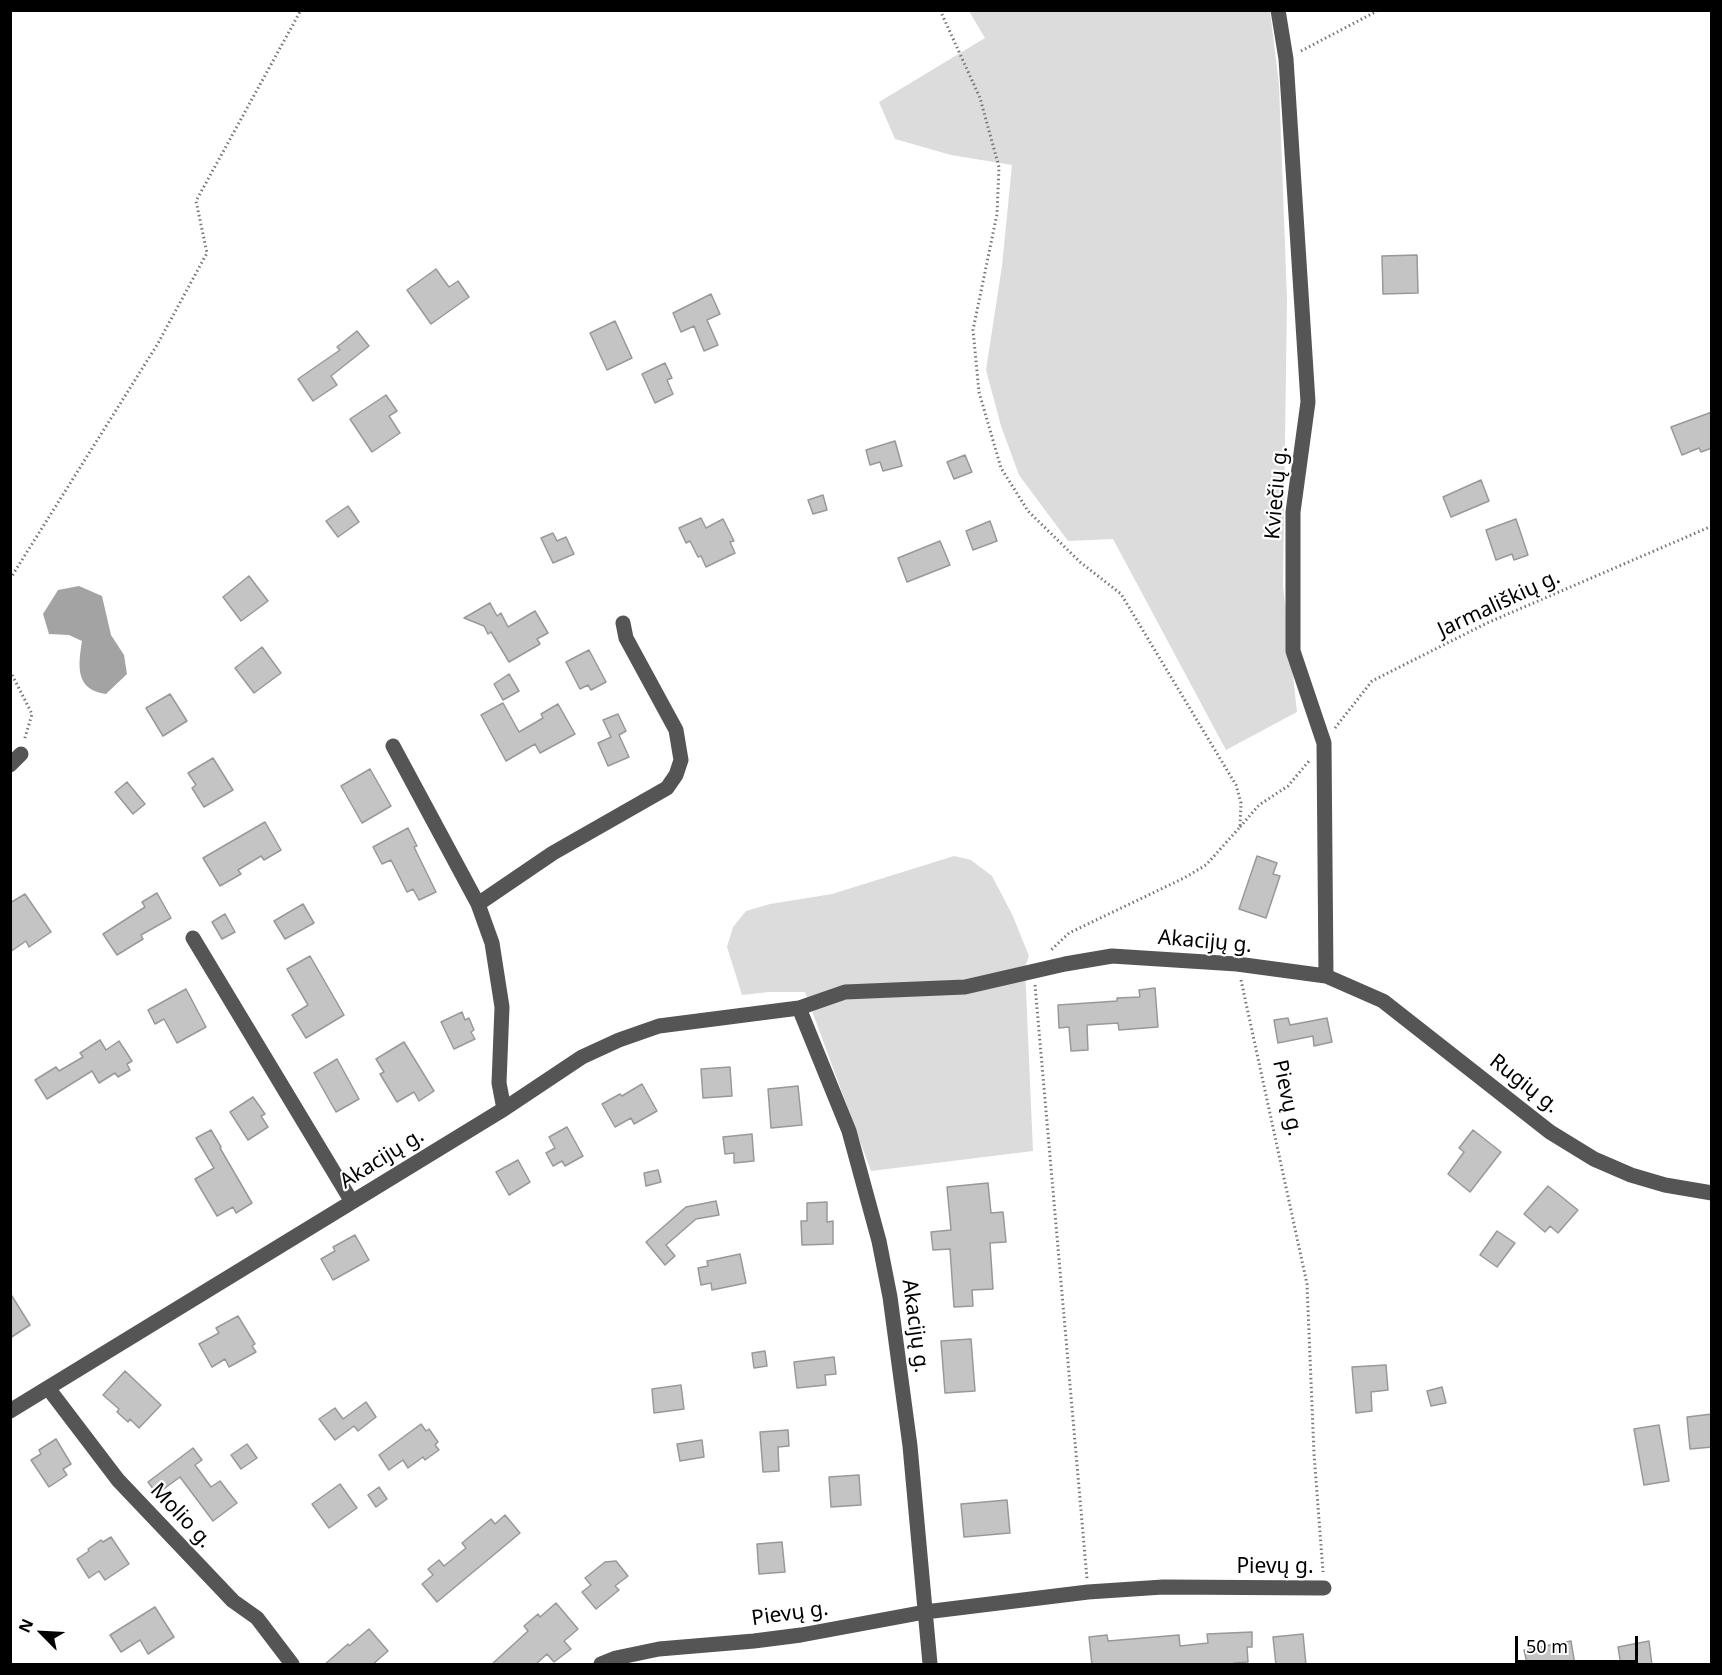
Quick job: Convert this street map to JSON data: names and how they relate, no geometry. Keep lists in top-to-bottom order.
{
  "streets": {
    "street": [
      "Kviečių g.",
      "Akacijų g.",
      "Rugių g.",
      "Pievų g.",
      "Molio g."
    ],
    "path": ["Jarmališkių g."]
  },
  "crossings": [
    ["Kviečių g.", "Jarmališkių g."],
    ["Kviečių g.", "Akacijų g."],
    ["Kviečių g.", "Rugių g."],
    ["Jarmališkių g.", "Akacijų g."],
    ["Akacijų g.", "Rugių g."],
    ["Akacijų g.", "Pievų g."],
    ["Akacijų g.", "Molio g."]
  ],
  "scale_bar": "50 m",
  "north": "top left"
}
